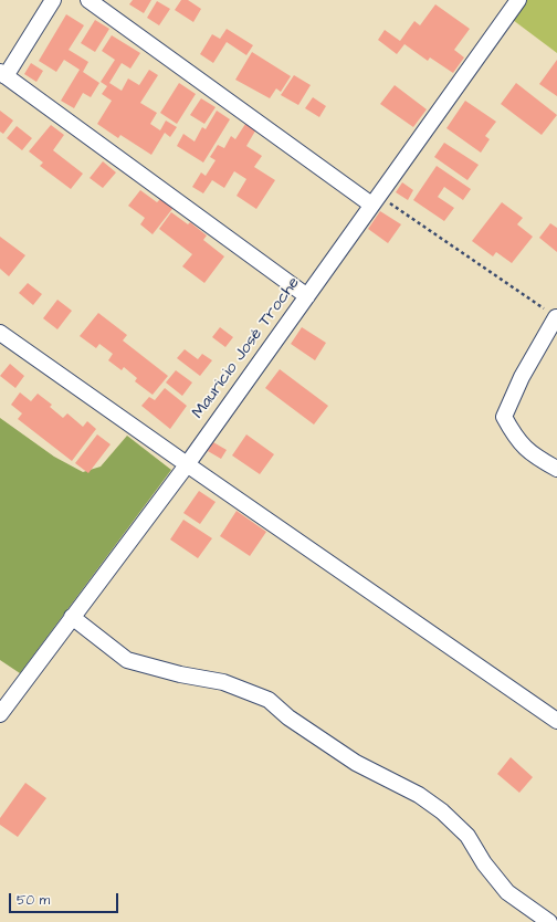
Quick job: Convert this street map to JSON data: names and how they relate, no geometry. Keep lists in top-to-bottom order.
{
  "streets": {
    "street": ["Mauricio José Troche"]
  },
  "scale_bar": "50 m"
}
